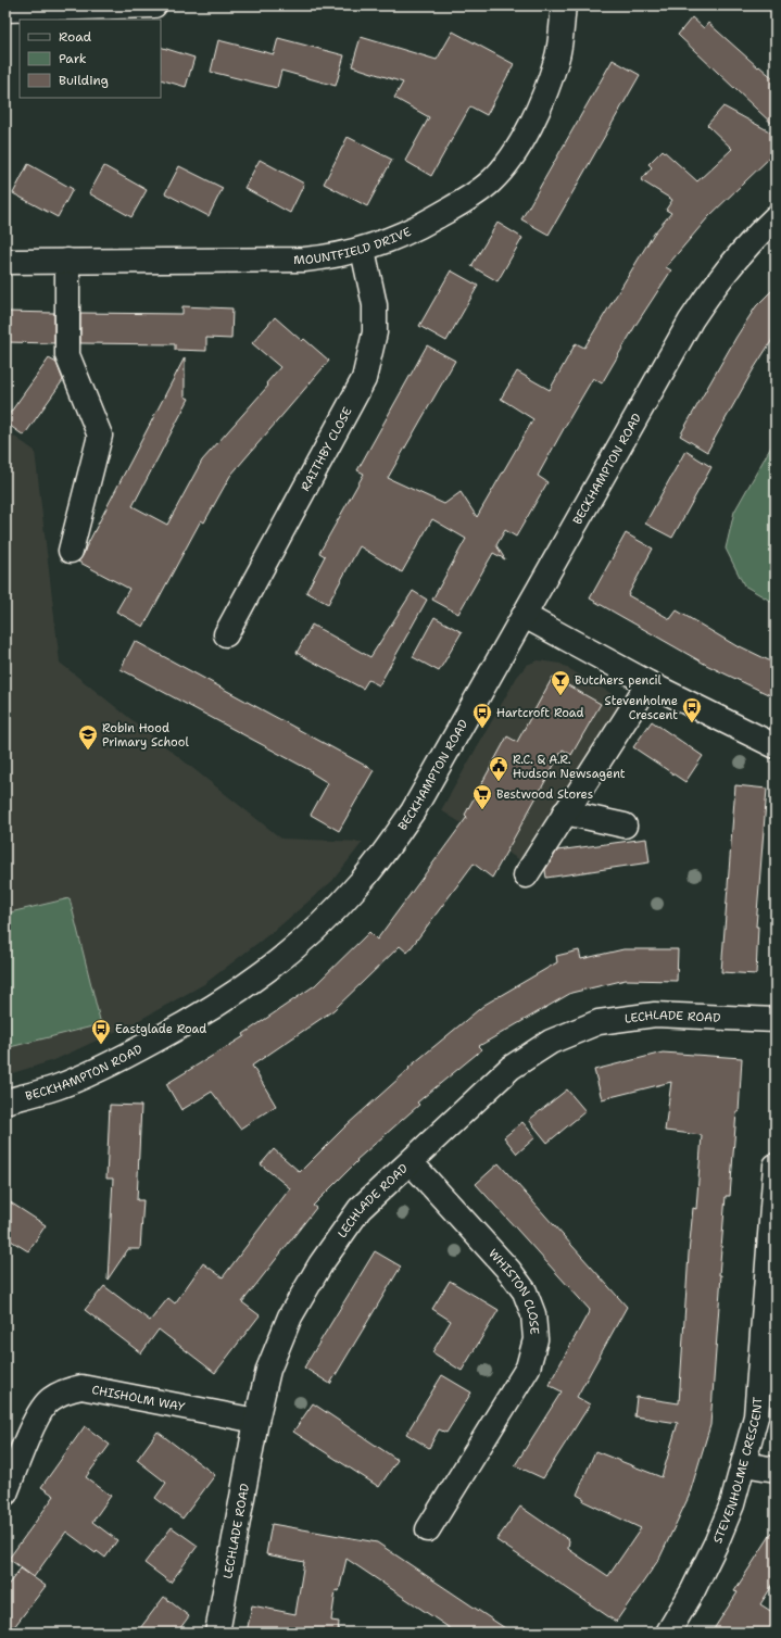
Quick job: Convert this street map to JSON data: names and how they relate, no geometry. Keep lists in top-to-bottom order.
{
  "streets": {
    "street": [
      "MOUNTFIELD DRIVE",
      "RAITHBY CLOSE",
      "BECKHAMPTON ROAD",
      "LECHLADE ROAD",
      "WHISTON CLOSE",
      "CHISHOLM WAY",
      "STEVENHOLME CRESCENT"
    ]
  },
  "crossings": [
    ["MOUNTFIELD DRIVE", "RAITHBY CLOSE"],
    ["LECHLADE ROAD", "WHISTON CLOSE"],
    ["LECHLADE ROAD", "CHISHOLM WAY"]
  ],
  "places": {
    "bar": ["Butchers pencil"],
    "bus stop": ["Stevenholme Crescent", "Hartcroft Road", "Eastglade Road"],
    "school or university": ["Robin Hood Primary School"],
    "public building": ["R.C. & A.R. Hudson Newsagent"],
    "supermarket": ["Bestwood Stores"]
  },
  "legend": ["Road", "Park", "Building"]
}
